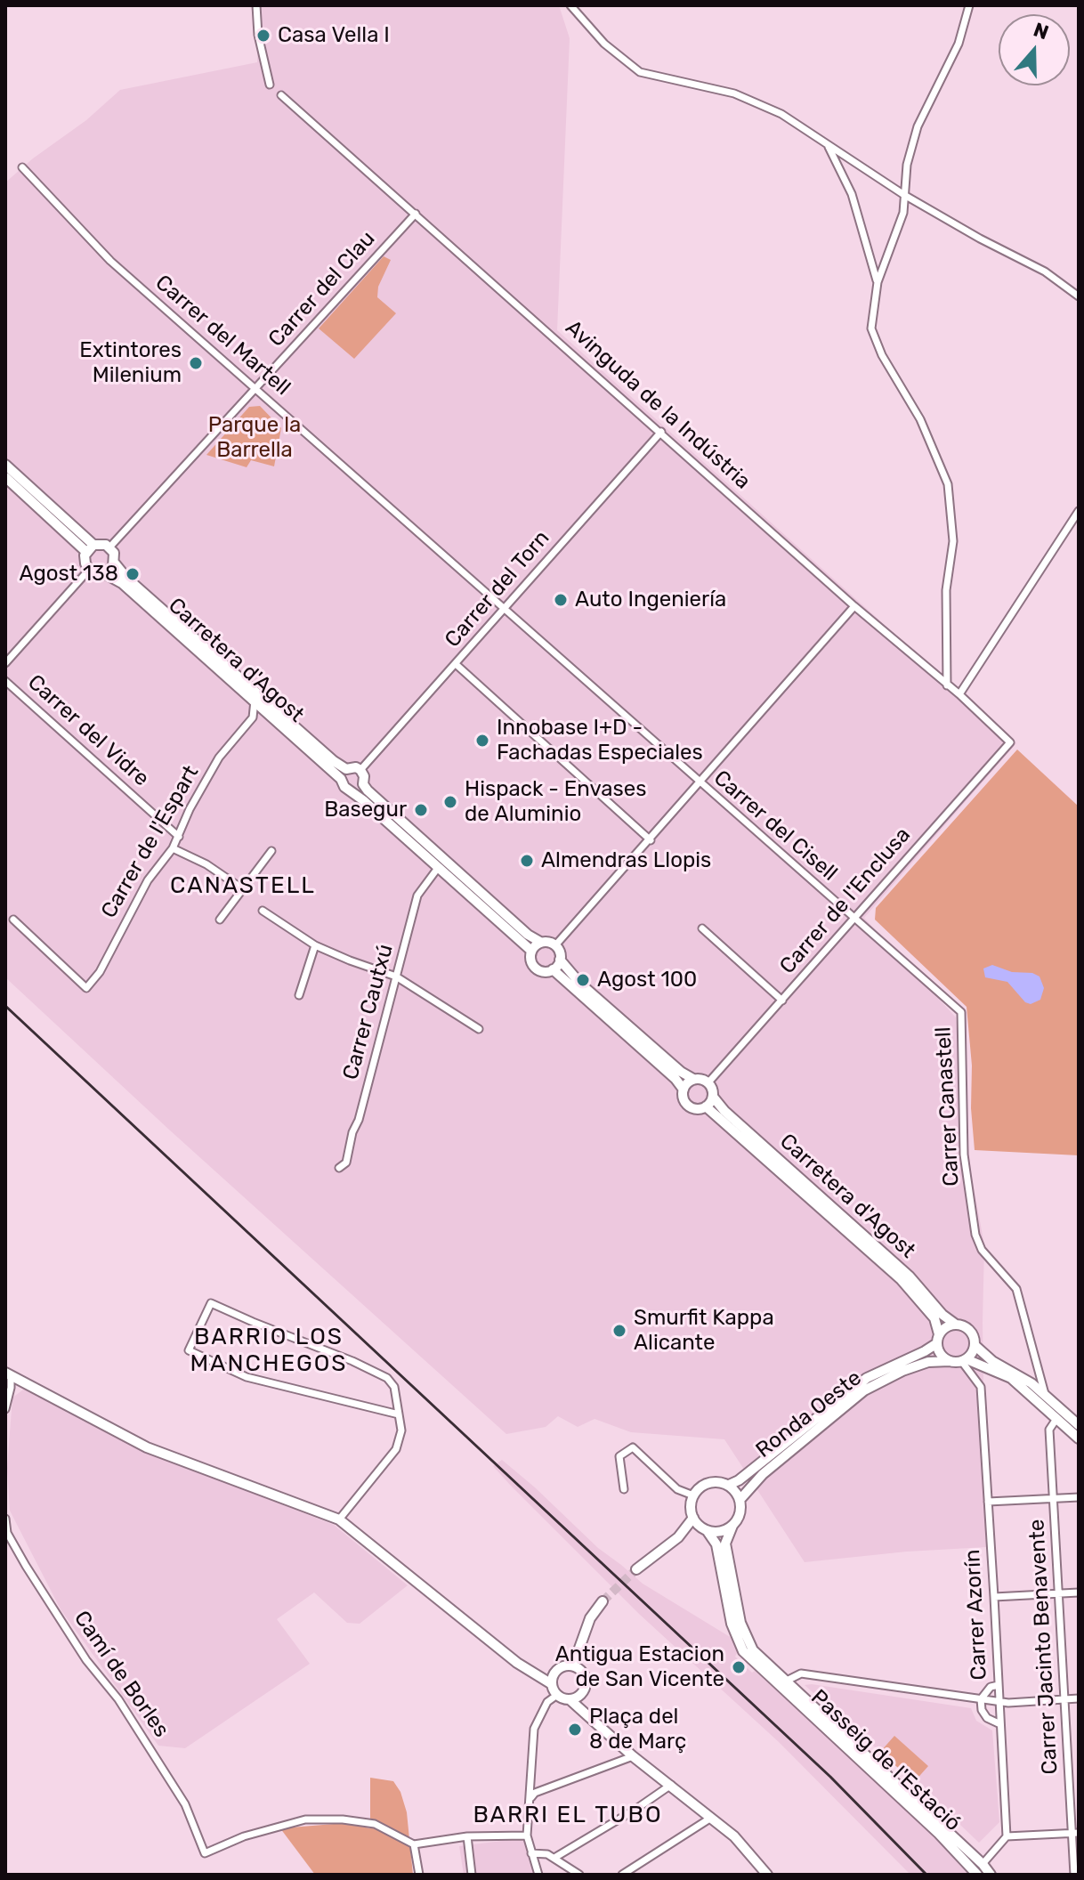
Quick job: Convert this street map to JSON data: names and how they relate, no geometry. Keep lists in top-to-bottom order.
{
  "streets": {
    "main road": ["Carretera d'Agost", "Ronda Oeste", "Passeig de l'Estació"],
    "street": [
      "Carrer del Clau",
      "Carrer del Martell",
      "Avinguda de la Indústria",
      "Carrer del Torn",
      "Carrer del Vidre",
      "Carrer del Cisell",
      "Carrer de l'Espart",
      "Carrer de l'Enclusa",
      "Carrer Cautxú",
      "Carrer Canastell",
      "Carrer Azorín",
      "Carrer Jacinto Benavente",
      "Camí de Borles"
    ]
  },
  "crossings": [
    ["Carrer del Clau", "Carrer del Martell"],
    ["Carrer del Clau", "Avinguda de la Indústria"],
    ["Carrer del Clau", "Carretera d'Agost"],
    ["Carrer del Martell", "Carrer del Torn"],
    ["Carrer del Martell", "Carrer del Cisell"],
    ["Avinguda de la Indústria", "Carrer del Torn"],
    ["Avinguda de la Indústria", "Carrer de l'Enclusa"],
    ["Carrer del Torn", "Carretera d'Agost"],
    ["Carrer del Torn", "Carrer del Cisell"],
    ["Carretera d'Agost", "Carrer de l'Enclusa"],
    ["Carretera d'Agost", "Ronda Oeste"],
    ["Carretera d'Agost", "Carrer Azorín"],
    ["Carrer del Vidre", "Carrer de l'Espart"],
    ["Carrer del Cisell", "Carrer de l'Enclusa"],
    ["Carrer del Cisell", "Carrer Canastell"],
    ["Ronda Oeste", "Carrer Azorín"],
    ["Ronda Oeste", "Passeig de l'Estació"]
  ],
  "districts": ["CANASTELL", "BARRIO LOS MANCHEGOS", "BARRI EL TUBO"],
  "parks": ["Parque la Barrella"],
  "places": [
    "Casa Vella I",
    "Extintores Milenium",
    "Agost 138",
    "Auto Ingeniería",
    "Innobase I+D - Fachadas Especiales",
    "Hispack - Envases de Aluminio",
    "Basegur",
    "Almendras Llopis",
    "Agost 100",
    "Smurfit Kappa Alicante",
    "Antigua Estacion de San Vicente",
    "Plaça del 8 de Març"
  ],
  "north": "top"
}
